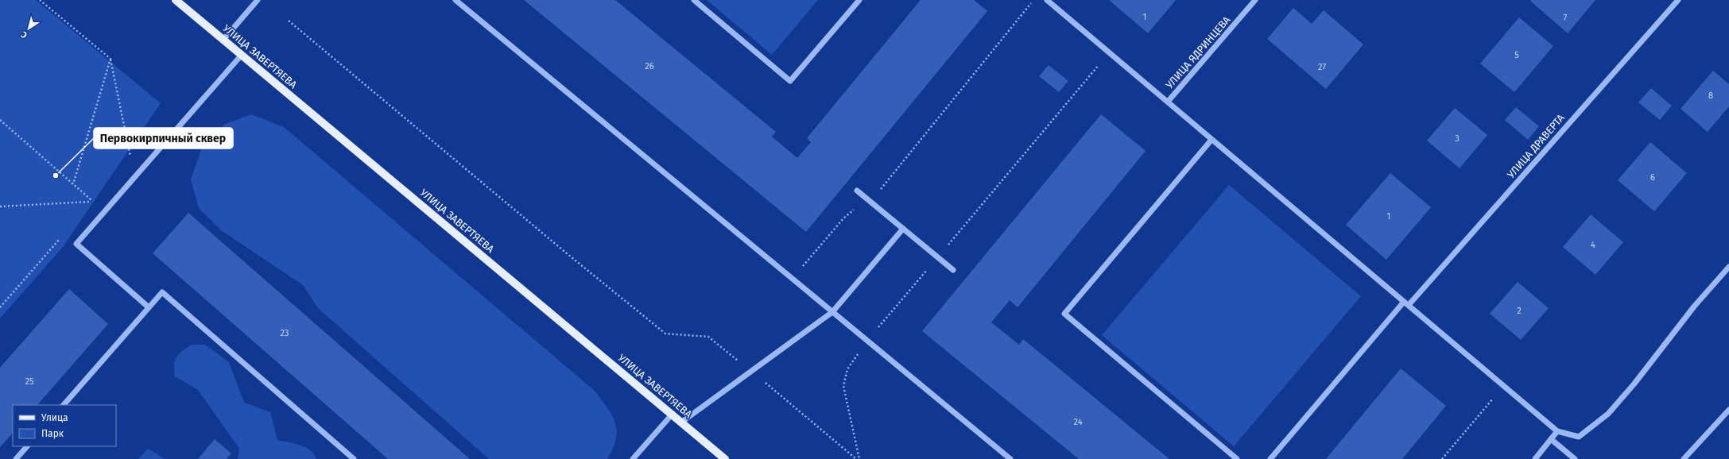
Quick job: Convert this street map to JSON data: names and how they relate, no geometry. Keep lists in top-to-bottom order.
{
  "streets": {
    "main road": ["УЛИЦА ЗАВЕРТЯЕВА"],
    "street": ["УЛИЦА ЯДРИНЦЕВА", "УЛИЦА ДРАВЕРТА"]
  },
  "places": ["Первокирпичный сквер"],
  "house_numbers": [
    "1",
    "7",
    "5",
    "26",
    "27",
    "8",
    "3",
    "6",
    "1",
    "4",
    "2",
    "23",
    "25",
    "24"
  ],
  "legend": ["Улица", "Парк"],
  "north": "bottom left"
}
